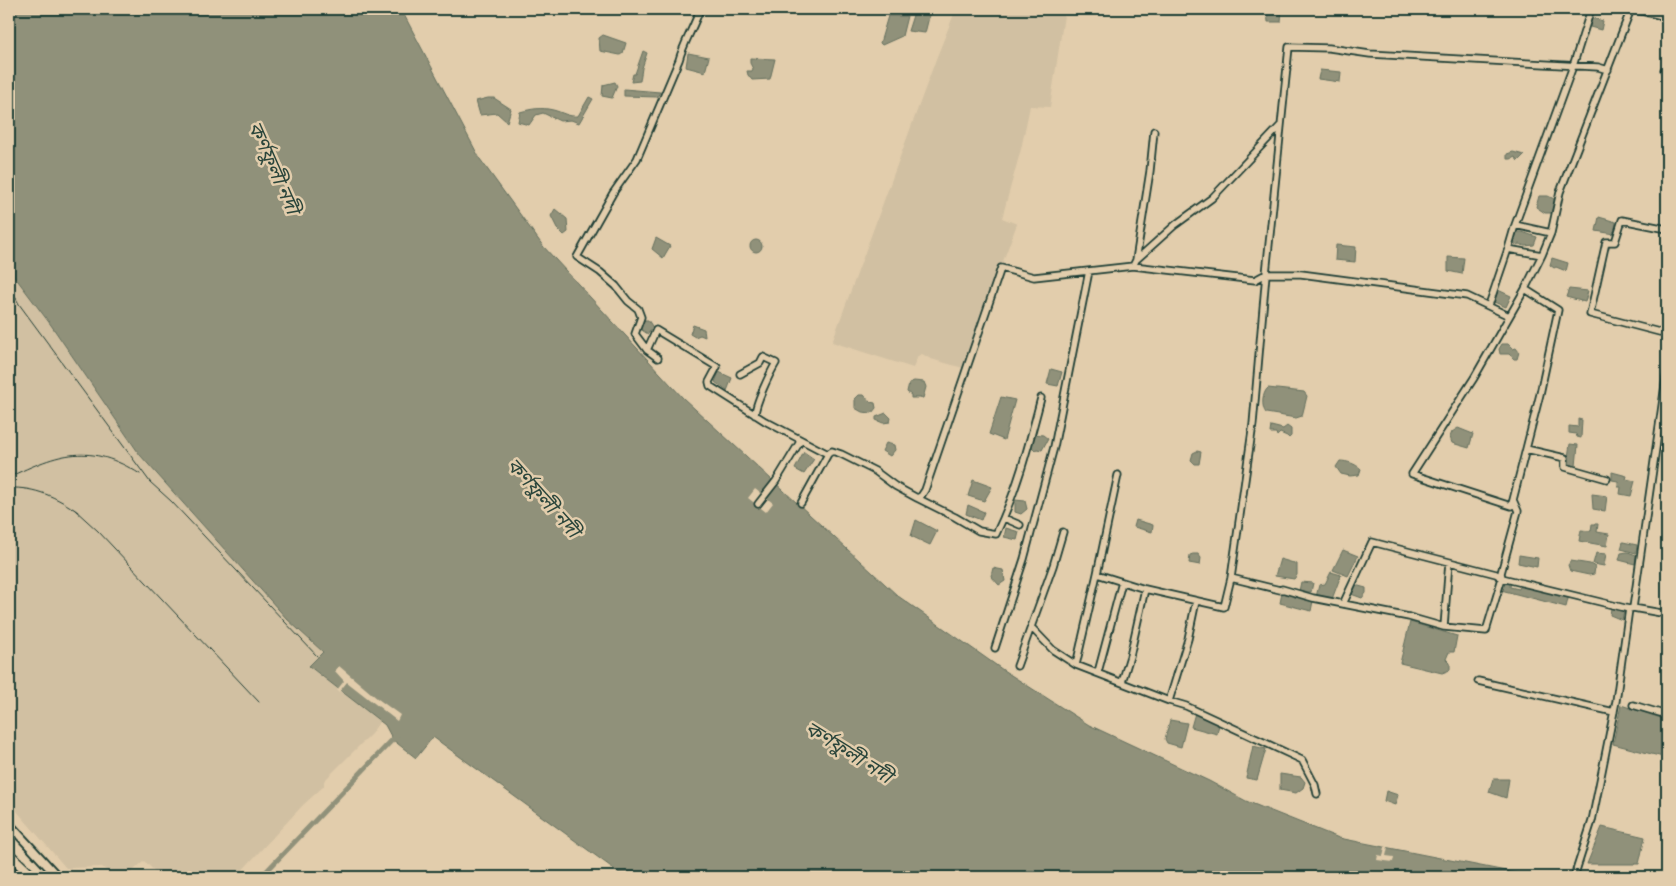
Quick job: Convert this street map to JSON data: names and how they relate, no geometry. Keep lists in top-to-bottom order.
{
  "water": ["কর্ণফুলী নদী"]
}
